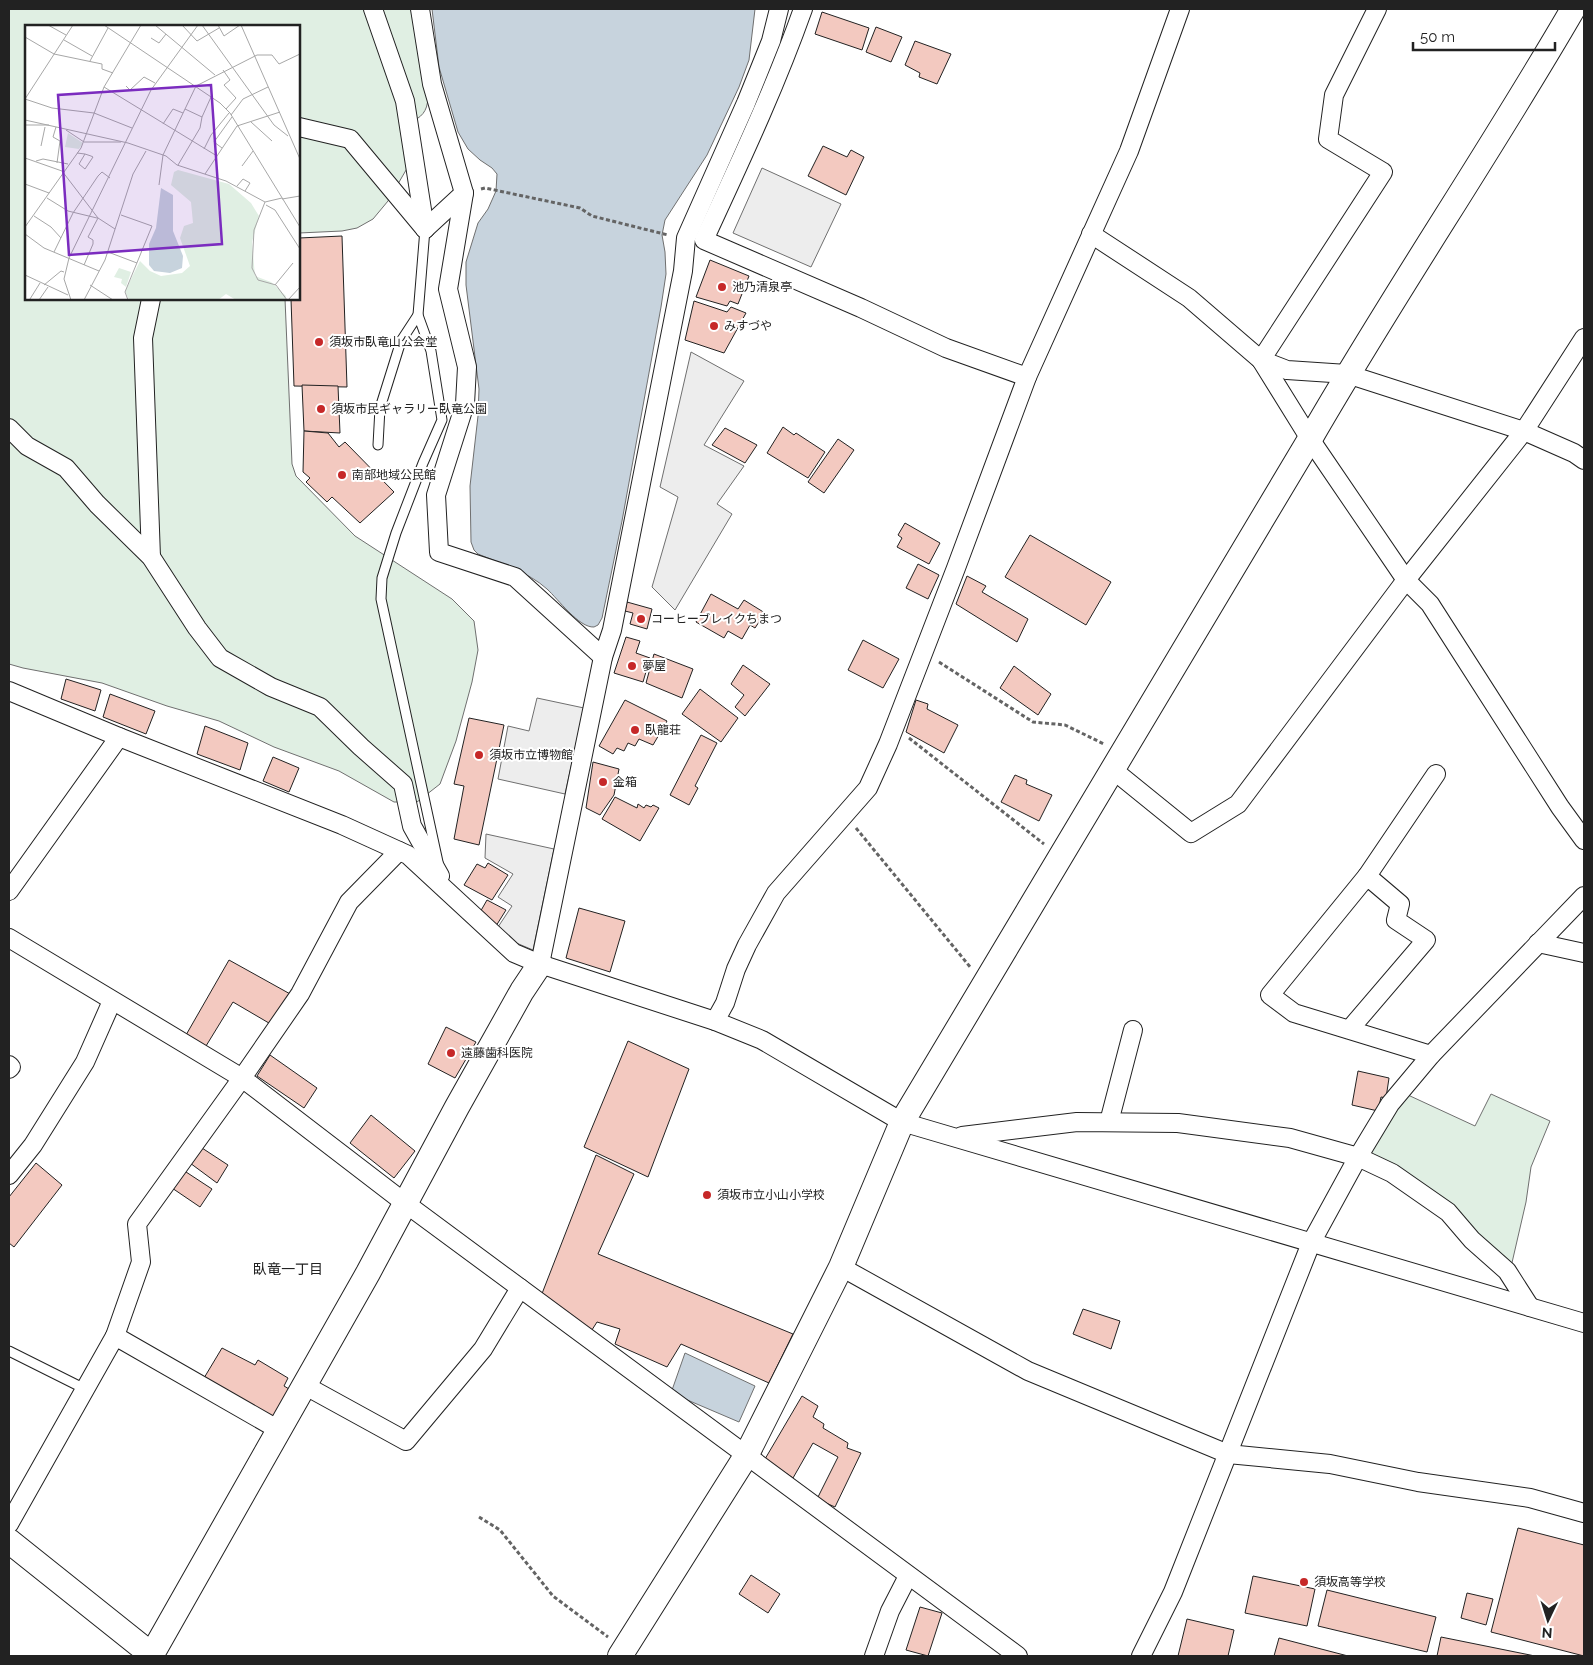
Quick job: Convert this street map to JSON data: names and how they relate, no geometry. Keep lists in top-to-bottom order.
{
  "districts": ["臥竜一丁目"],
  "places": [
    "池乃清泉亭",
    "みすづや",
    "須坂市臥竜山公会堂",
    "須坂市民ギャラリー臥竜公園",
    "南部地域公民館",
    "コーヒーブレイクちまつ",
    "夢屋",
    "臥龍荘",
    "須坂市立博物館",
    "金箱",
    "遠藤歯科医院",
    "須坂市立小山小学校",
    "須坂高等学校"
  ],
  "scale_bar": "50 m",
  "north": "bottom"
}
